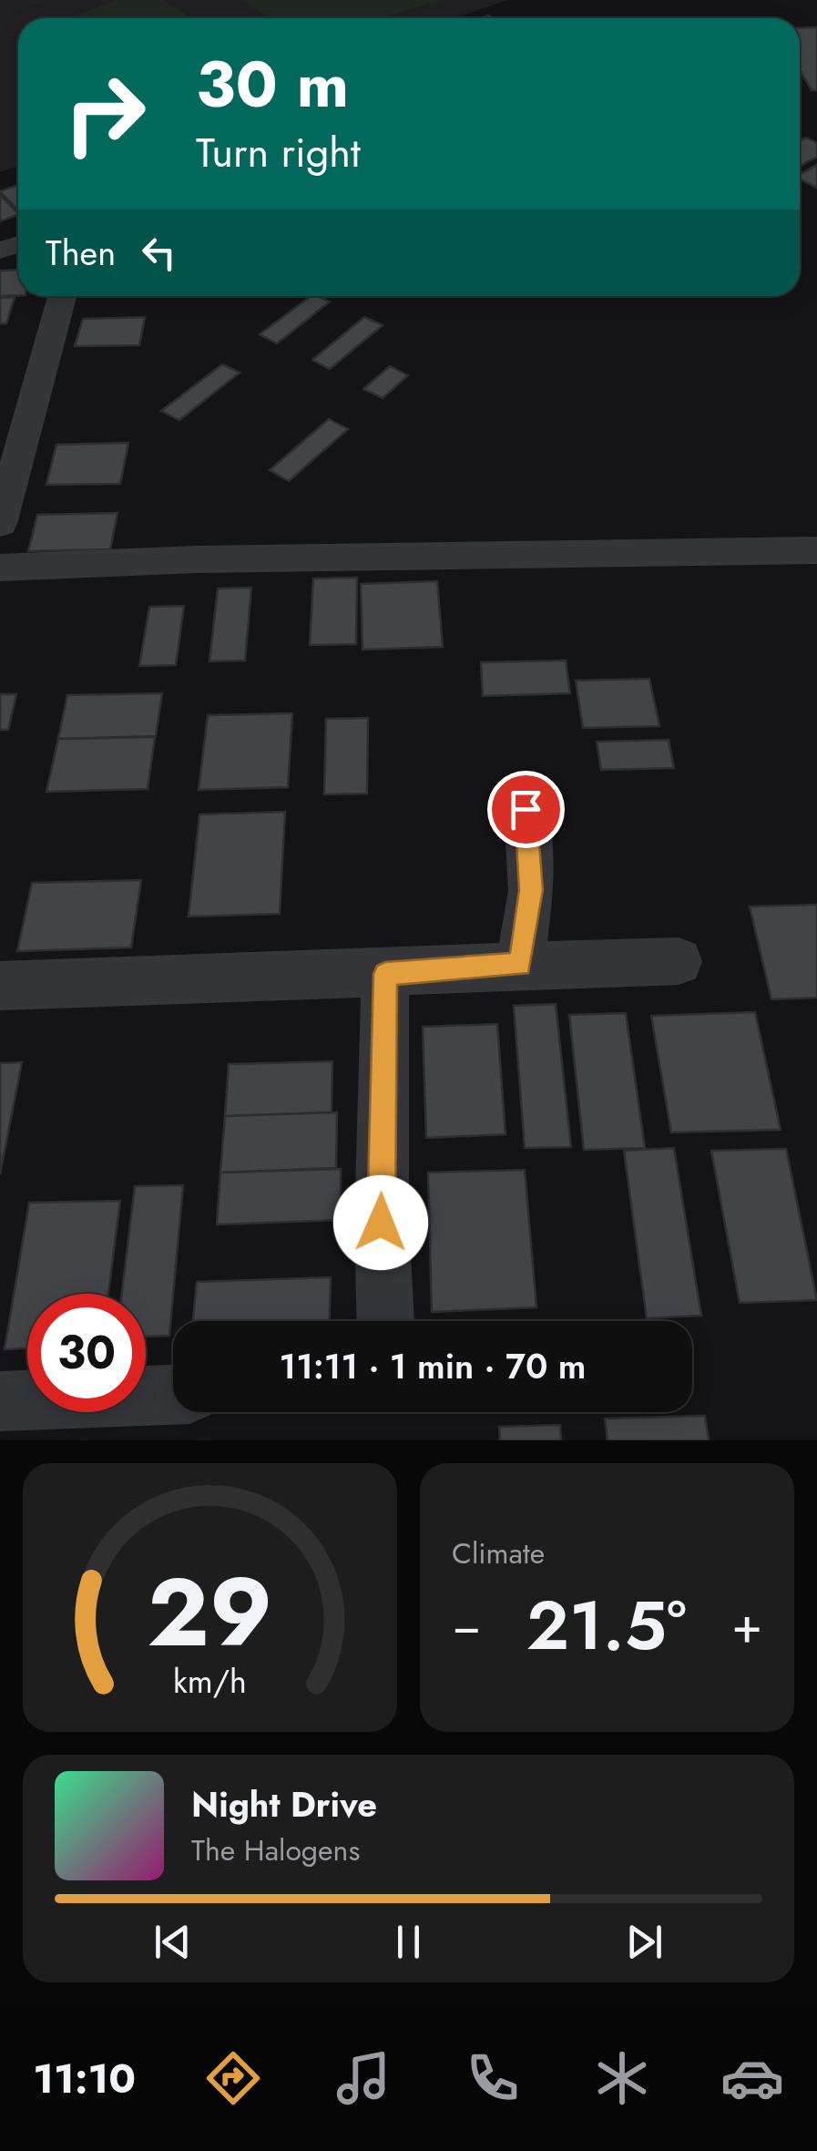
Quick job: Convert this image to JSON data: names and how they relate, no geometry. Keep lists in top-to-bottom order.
{
  "page": {
    "turn": ["30 m", "Turn right"],
    "then": "Then",
    "limit": "30",
    "trip": "11:11 · 1 min · 70 m",
    "tile": "Climate",
    "heat": ["−", "21.5°", "+"],
    "song": ["Night Drive", "The Halogens"],
    "tabs": "11:10",
    "gauge": ["29", "km/h"]
  }
}
